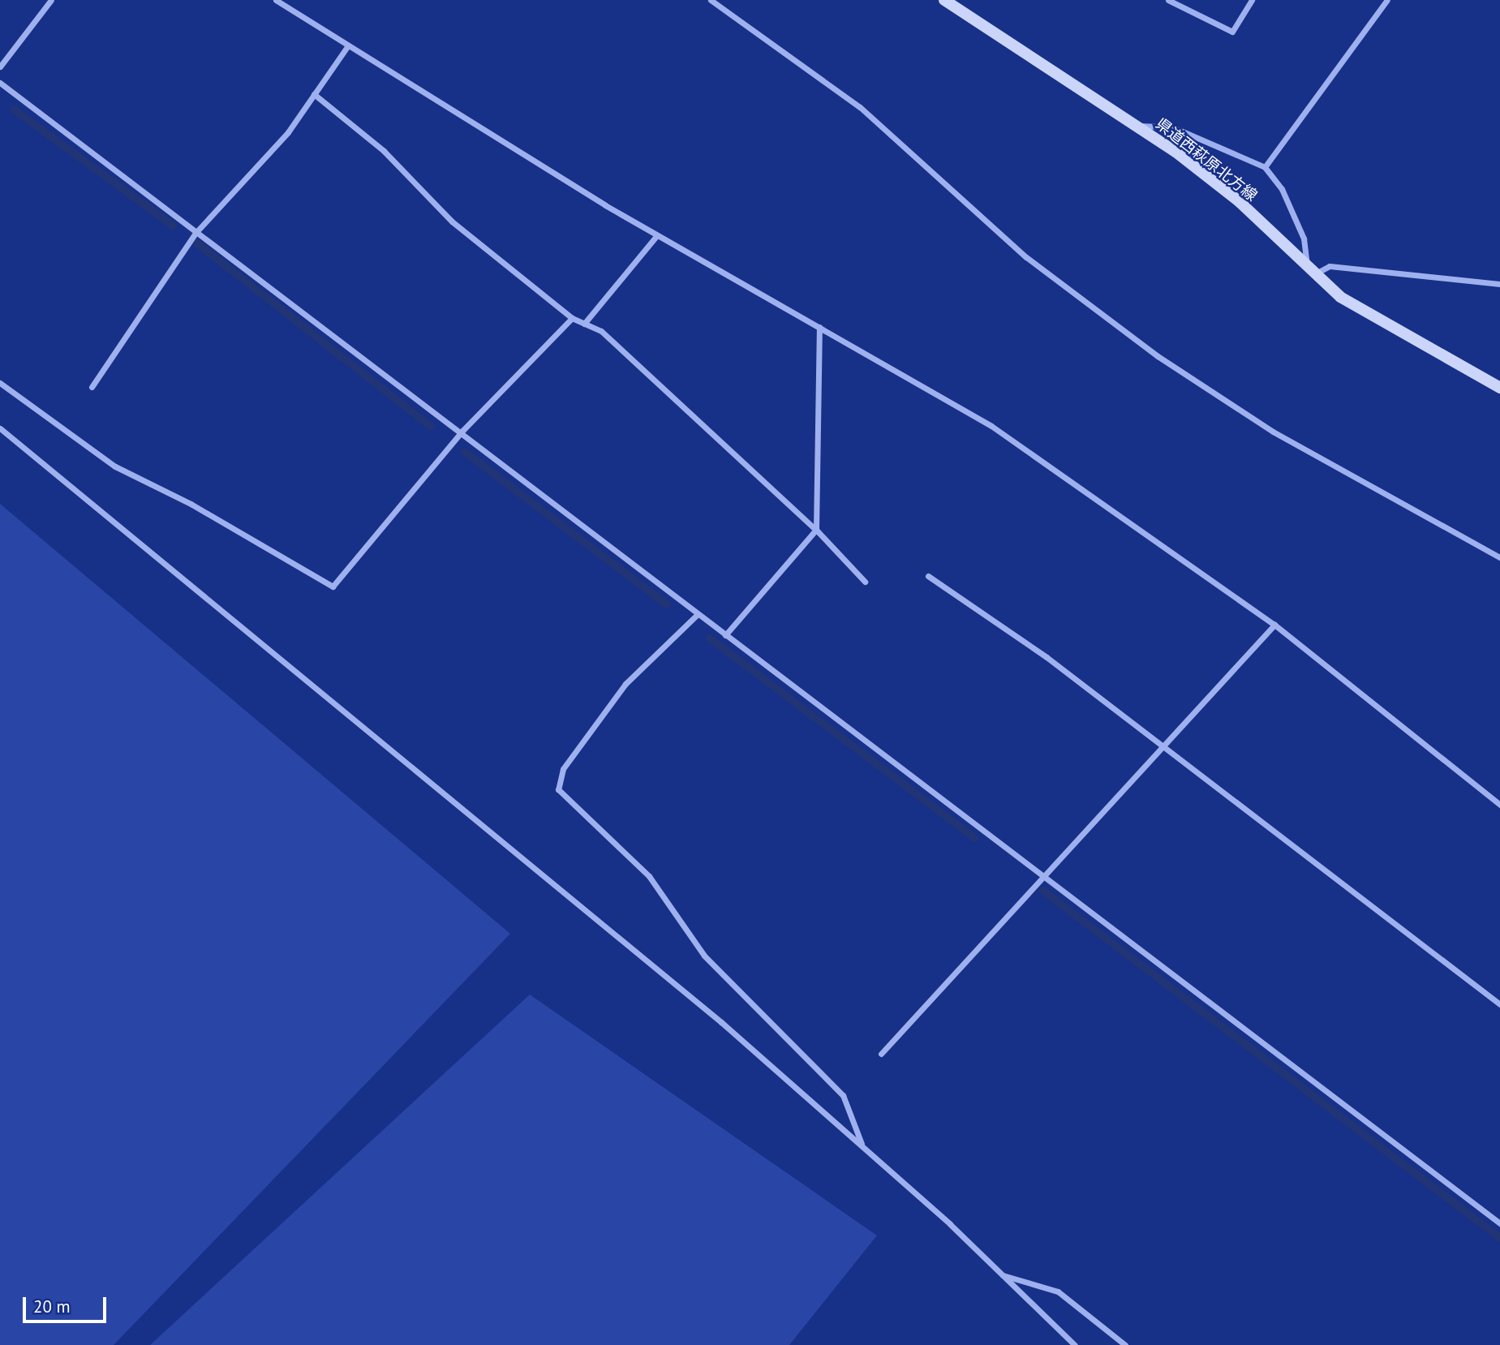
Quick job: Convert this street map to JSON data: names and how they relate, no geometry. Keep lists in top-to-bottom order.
{
  "streets": {
    "main road": ["県道西萩原北方線"]
  },
  "scale_bar": "20 m"
}
